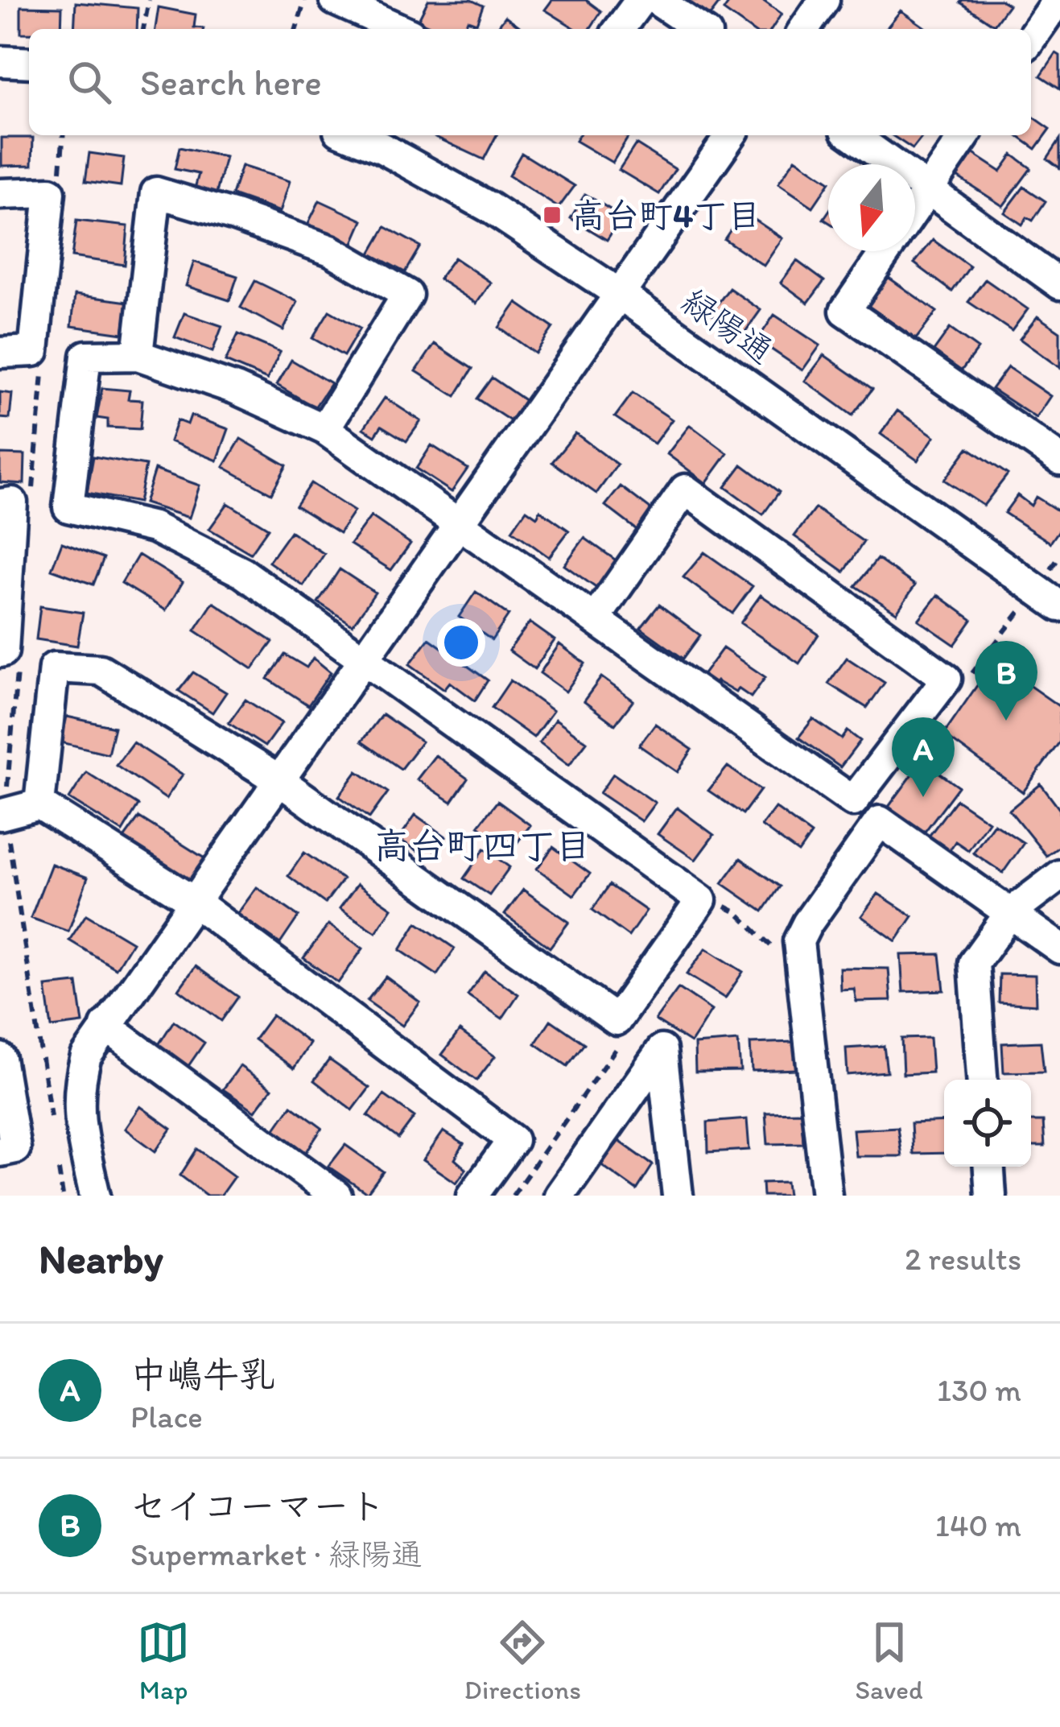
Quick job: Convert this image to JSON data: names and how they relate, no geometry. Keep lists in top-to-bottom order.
{
  "streets": {
    "street": ["緑陽通"]
  },
  "districts": ["高台町四丁目"],
  "places": {
    "transit": ["高台町4丁目"]
  },
  "north": "bottom",
  "page": {
    "search": "Search here",
    "pins": ["B", "A"],
    "heading": ["Nearby", "2 results"],
    "list": [
      {
        "mark": "A",
        "name": "中嶋牛乳",
        "note": "Place",
        "value": "130 m"
      },
      {
        "mark": "B",
        "name": "セイコーマート",
        "note": "Supermarket · 緑陽通",
        "value": "140 m"
      }
    ],
    "nav": ["Map", "Directions", "Saved"]
  }
}
